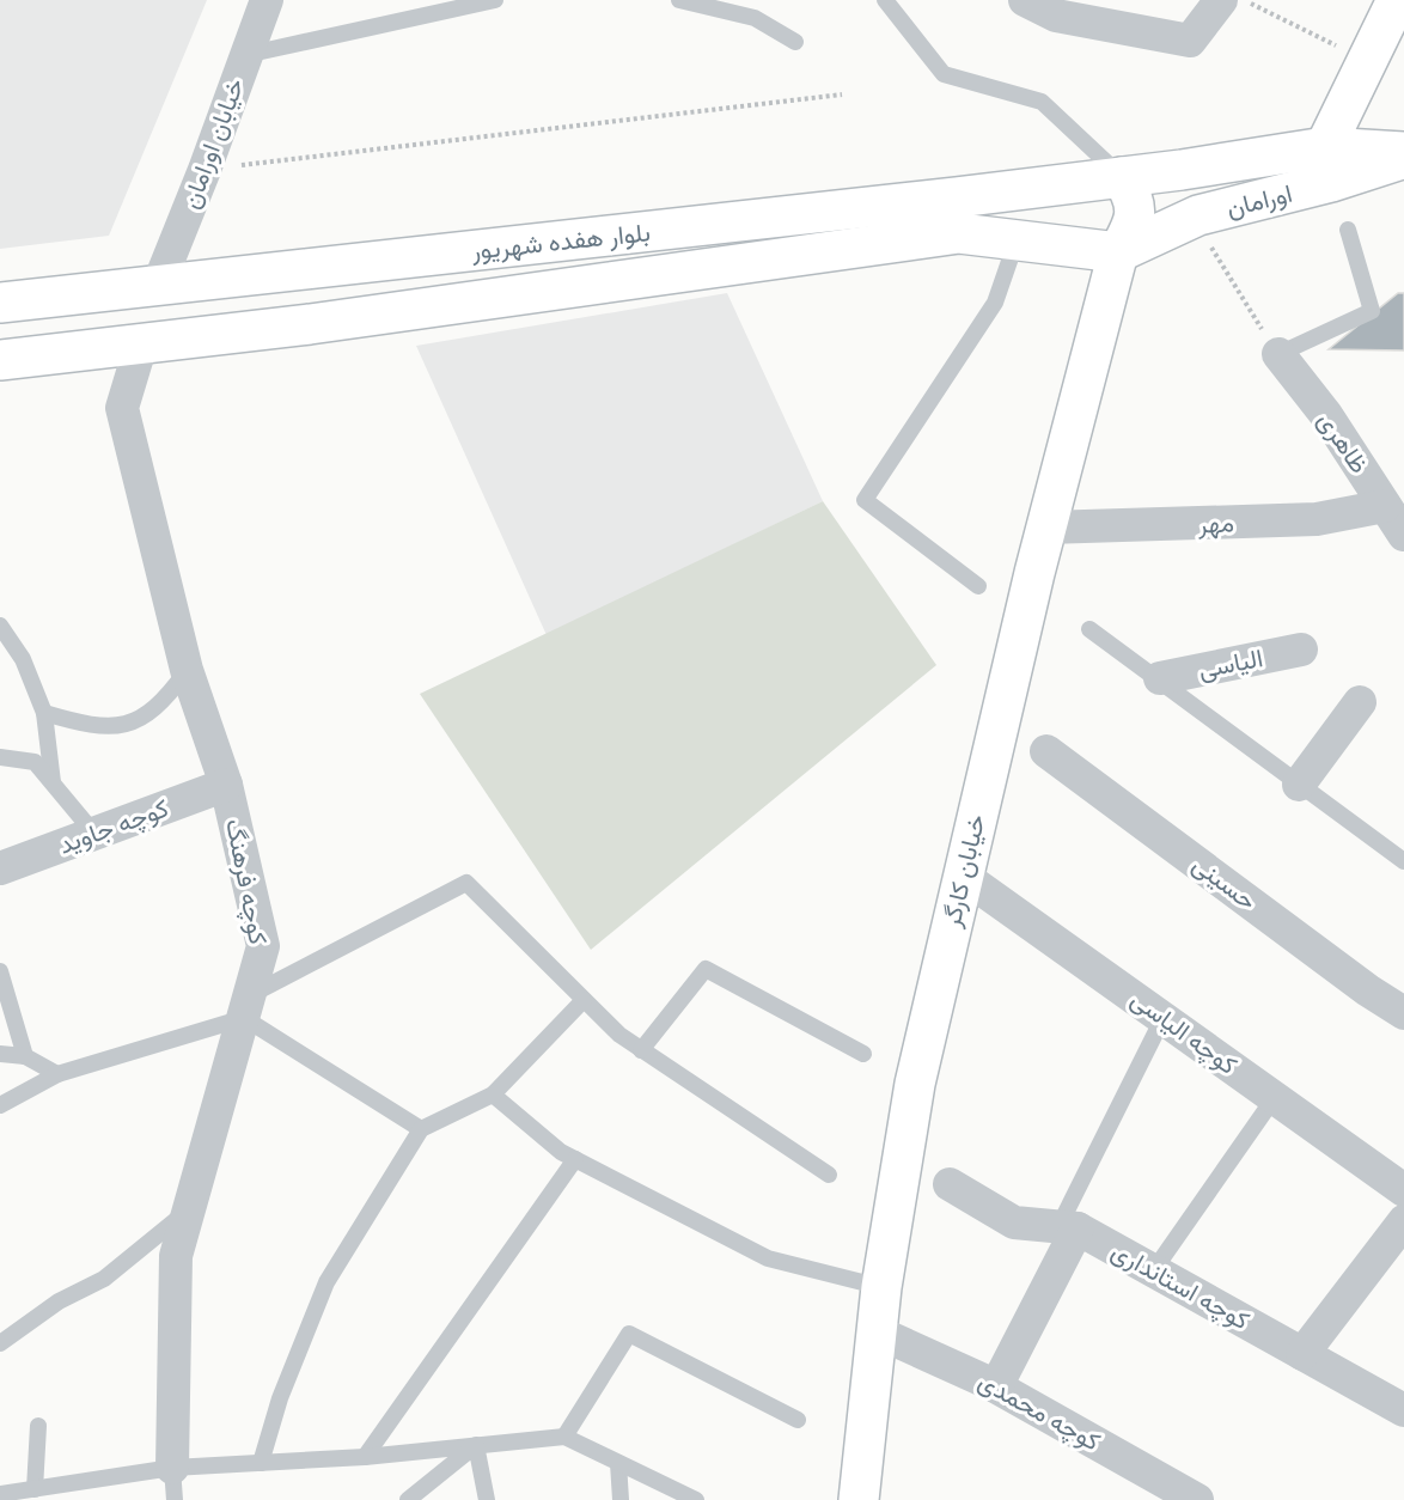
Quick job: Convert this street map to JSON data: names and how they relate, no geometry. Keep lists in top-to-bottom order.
{
  "streets": {
    "street": [
      "خیابان اورامان",
      "اورامان",
      "بلوار هفده شهریور",
      "ظاهری",
      "مهر",
      "الیاسی",
      "کوچه جاوید",
      "خیابان کارگر",
      "کوچه فرهنگ",
      "حسینی",
      "کوچه الیاسی",
      "کوچه استانداری",
      "کوچه محمدی"
    ]
  },
  "crossings": [
    ["خیابان اورامان", "بلوار هفده شهریور"],
    ["اورامان", "بلوار هفده شهریور"],
    ["اورامان", "خیابان کارگر"],
    ["بلوار هفده شهریور", "خیابان کارگر"],
    ["بلوار هفده شهریور", "کوچه فرهنگ"],
    ["ظاهری", "مهر"],
    ["مهر", "خیابان کارگر"],
    ["کوچه جاوید", "کوچه فرهنگ"],
    ["خیابان کارگر", "کوچه الیاسی"],
    ["خیابان کارگر", "کوچه محمدی"]
  ]
}
